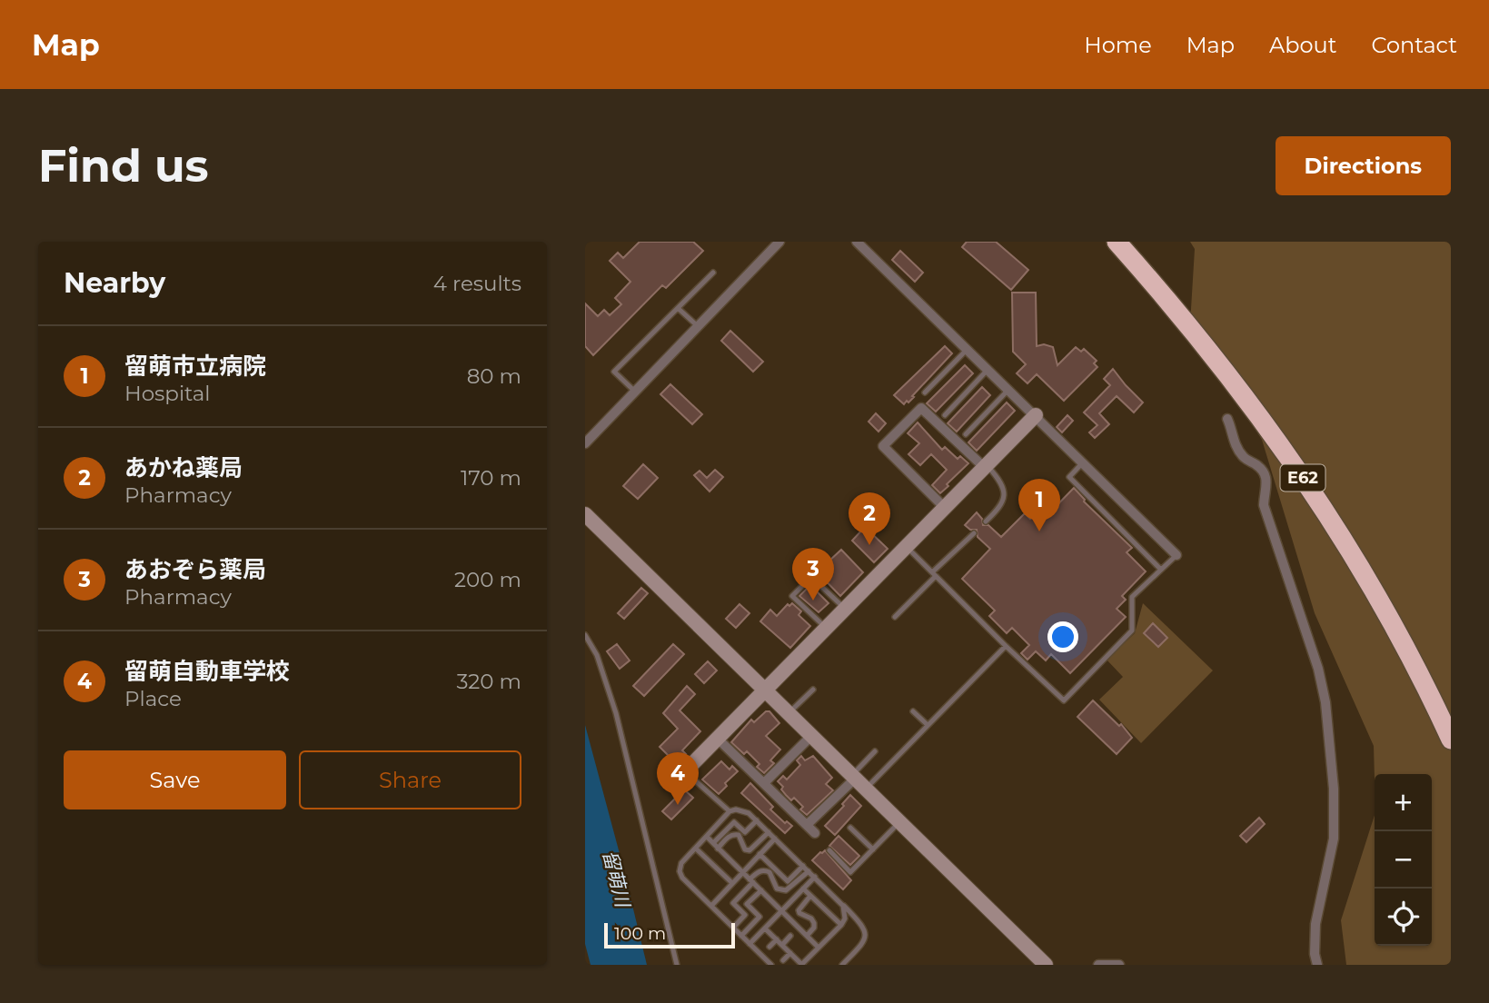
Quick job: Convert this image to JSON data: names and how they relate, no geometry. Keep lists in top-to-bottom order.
{
  "streets": {
    "highway": ["E62"]
  },
  "water": ["留萌川"],
  "scale_bar": "100 m",
  "page": {
    "header": "Map",
    "nav": [
      "Home",
      "Map",
      "About",
      "Contact"
    ],
    "buttons": [
      "Directions",
      ["Save", "Share"]
    ],
    "title": "Find us",
    "heading": ["Nearby", "4 results"],
    "list": [
      {
        "mark": "1",
        "name": "留萌市立病院",
        "note": "Hospital",
        "value": "80 m"
      },
      {
        "mark": "2",
        "name": "あかね薬局",
        "note": "Pharmacy",
        "value": "170 m"
      },
      {
        "mark": "3",
        "name": "あおぞら薬局",
        "note": "Pharmacy",
        "value": "200 m"
      },
      {
        "mark": "4",
        "name": "留萌自動車学校",
        "note": "Place",
        "value": "320 m"
      }
    ],
    "pins": [
      "1",
      "2",
      "3",
      "4"
    ],
    "map_buttons": ["+", "−"],
    "scale": "100 m"
  }
}
